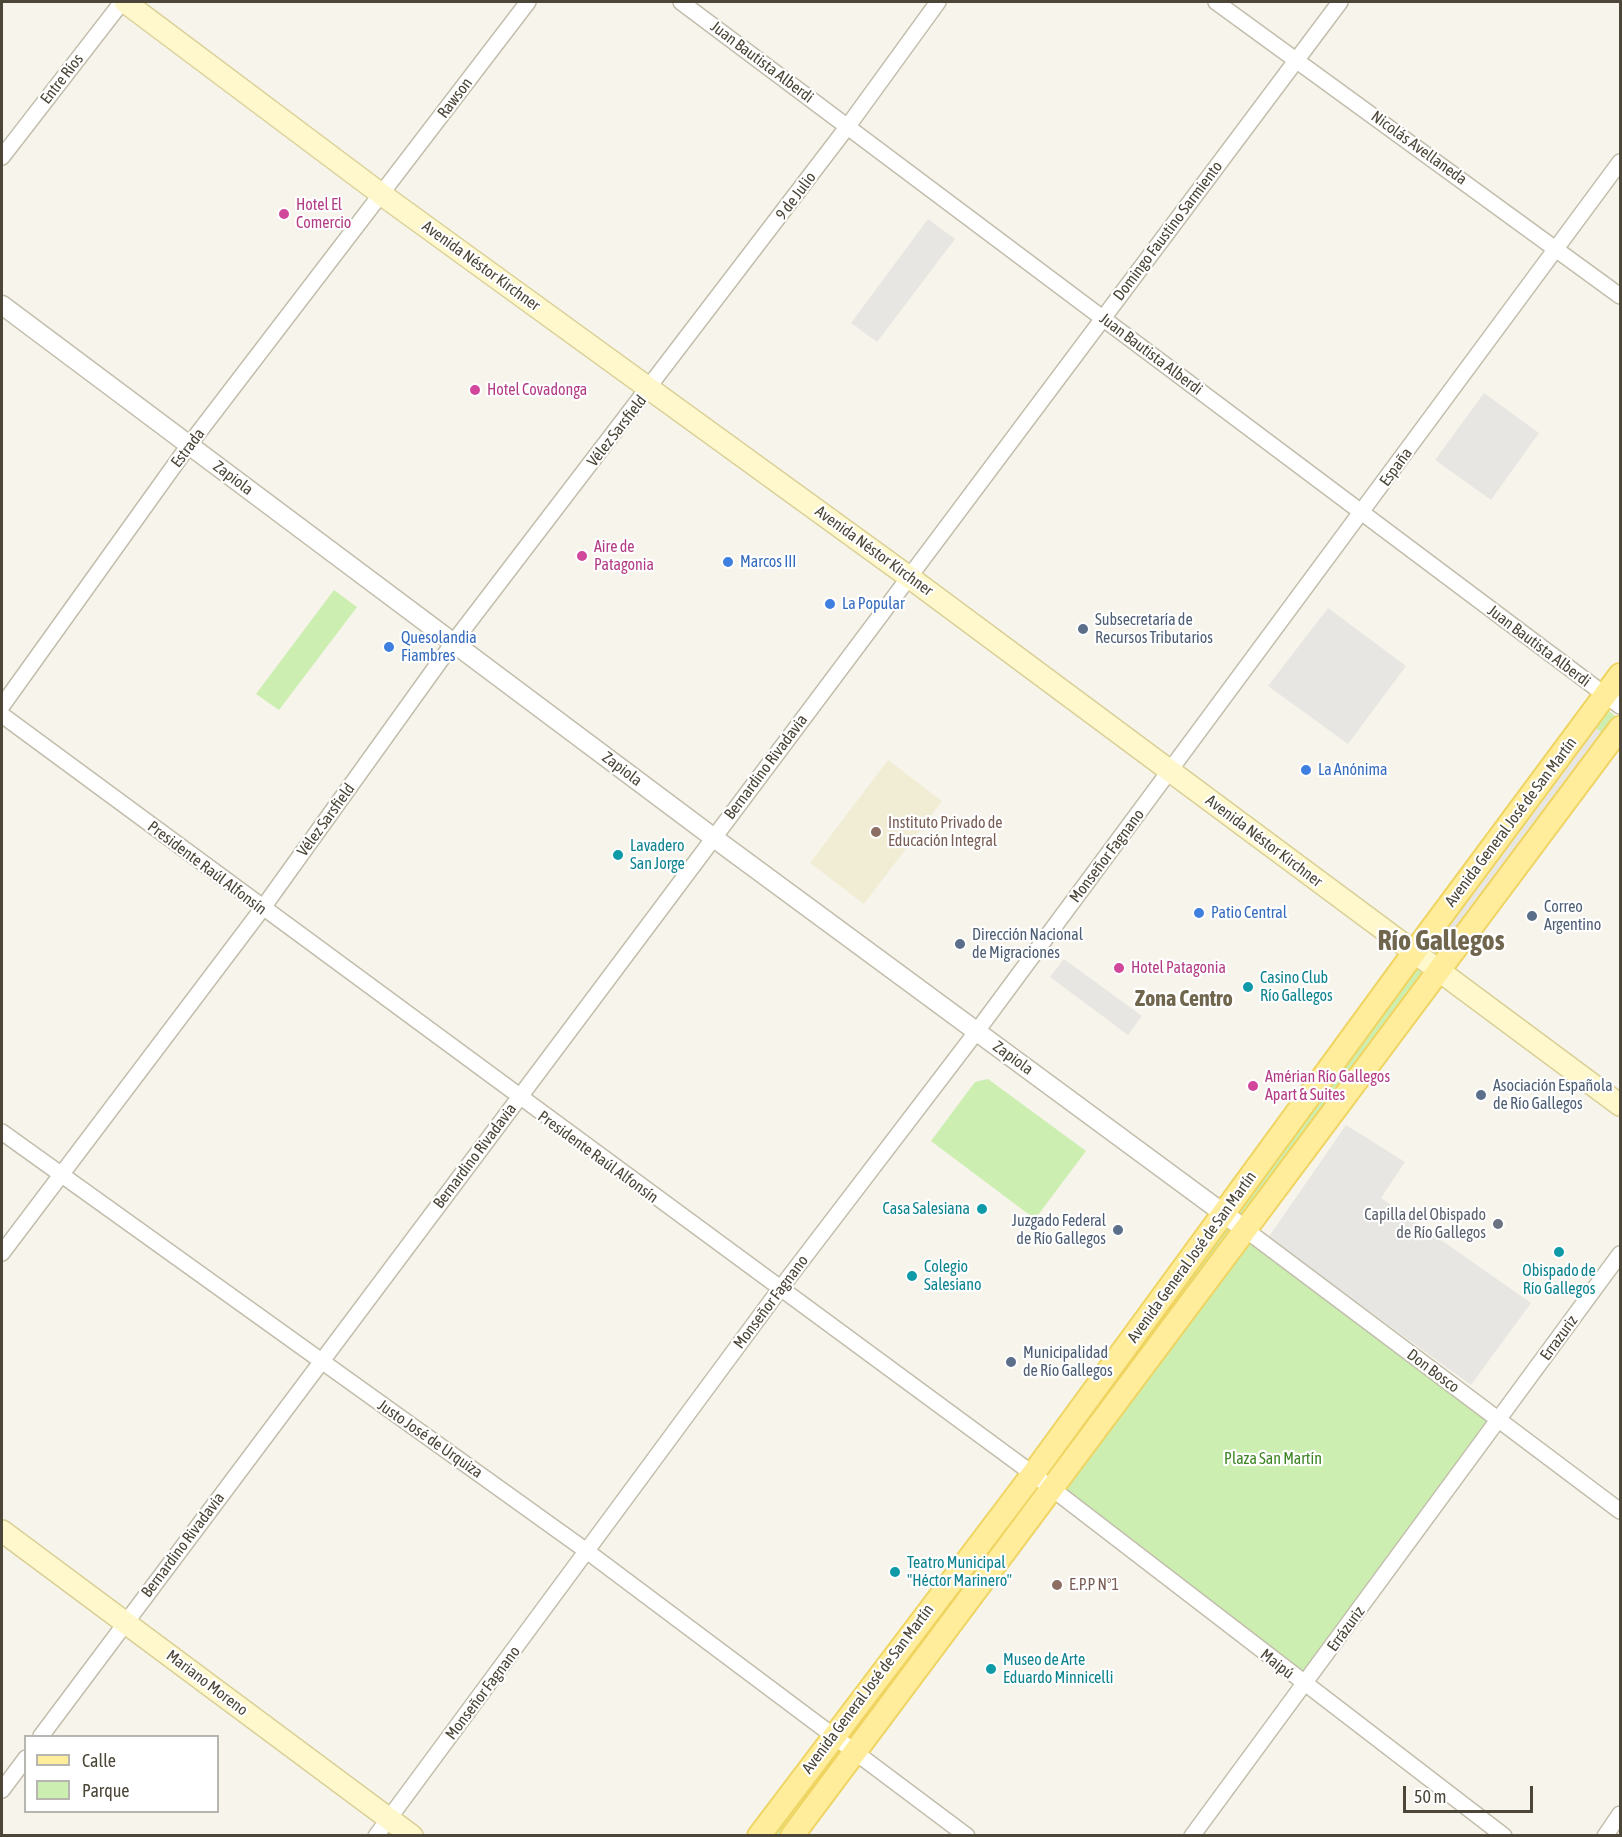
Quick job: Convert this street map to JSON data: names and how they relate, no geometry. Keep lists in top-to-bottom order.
{
  "streets": {
    "main road": ["Avenida Néstor Kirchner", "Avenida General José de San Martín", "Mariano Moreno"],
    "street": [
      "Juan Bautista Alberdi",
      "Entre Ríos",
      "Rawson",
      "Nicolás Avellaneda",
      "9 de Julio",
      "Domingo Faustino Sarmiento",
      "Vélez Sarsfield",
      "Estrada",
      "España",
      "Zapiola",
      "Bernardino Rivadavia",
      "Monseñor Fagnano",
      "Presidente Raúl Alfonsín",
      "Errazuriz",
      "Don Bosco",
      "Justo José de Urquiza",
      "Errázuriz",
      "Maipú"
    ]
  },
  "crossings": [
    ["Juan Bautista Alberdi", "9 de Julio"],
    ["Juan Bautista Alberdi", "Domingo Faustino Sarmiento"],
    ["Juan Bautista Alberdi", "España"],
    ["Juan Bautista Alberdi", "Avenida General José de San Martín"],
    ["Entre Ríos", "Avenida Néstor Kirchner"],
    ["Rawson", "Avenida Néstor Kirchner"],
    ["Rawson", "Estrada"],
    ["Nicolás Avellaneda", "Domingo Faustino Sarmiento"],
    ["Nicolás Avellaneda", "España"],
    ["9 de Julio", "Avenida Néstor Kirchner"],
    ["9 de Julio", "Vélez Sarsfield"],
    ["Domingo Faustino Sarmiento", "Avenida Néstor Kirchner"],
    ["Domingo Faustino Sarmiento", "Bernardino Rivadavia"],
    ["Avenida Néstor Kirchner", "Vélez Sarsfield"],
    ["Avenida Néstor Kirchner", "Estrada"],
    ["Avenida Néstor Kirchner", "España"],
    ["Avenida Néstor Kirchner", "Bernardino Rivadavia"],
    ["Avenida Néstor Kirchner", "Avenida General José de San Martín"],
    ["Avenida Néstor Kirchner", "Monseñor Fagnano"],
    ["Vélez Sarsfield", "Zapiola"],
    ["Vélez Sarsfield", "Presidente Raúl Alfonsín"],
    ["Vélez Sarsfield", "Justo José de Urquiza"],
    ["Estrada", "Zapiola"],
    ["España", "Monseñor Fagnano"],
    ["Zapiola", "Bernardino Rivadavia"],
    ["Zapiola", "Avenida General José de San Martín"],
    ["Zapiola", "Monseñor Fagnano"],
    ["Zapiola", "Don Bosco"],
    ["Bernardino Rivadavia", "Presidente Raúl Alfonsín"],
    ["Bernardino Rivadavia", "Justo José de Urquiza"],
    ["Bernardino Rivadavia", "Mariano Moreno"],
    ["Avenida General José de San Martín", "Presidente Raúl Alfonsín"],
    ["Avenida General José de San Martín", "Don Bosco"],
    ["Avenida General José de San Martín", "Justo José de Urquiza"],
    ["Avenida General José de San Martín", "Maipú"],
    ["Monseñor Fagnano", "Presidente Raúl Alfonsín"],
    ["Monseñor Fagnano", "Justo José de Urquiza"],
    ["Monseñor Fagnano", "Mariano Moreno"],
    ["Presidente Raúl Alfonsín", "Maipú"],
    ["Errazuriz", "Don Bosco"],
    ["Errazuriz", "Errázuriz"],
    ["Don Bosco", "Errázuriz"],
    ["Errázuriz", "Maipú"]
  ],
  "districts": ["Río Gallegos", "Zona Centro"],
  "parks": ["Plaza San Martín"],
  "places": [
    "Hotel El Comercio",
    "Hotel Covadonga",
    "Aire de Patagonia",
    "Marcos III",
    "La Popular",
    "Subsecretaría de Recursos Tributarios",
    "Quesolandia Fiambres",
    "La Anónima",
    "Instituto Privado de Educación Integral",
    "Lavadero San Jorge",
    "Patio Central",
    "Correo Argentino",
    "Dirección Nacional de Migraciones",
    "Hotel Patagonia",
    "Casino Club Río Gallegos",
    "Amérian Río Gallegos Apart & Suites",
    "Asociación Española de Río Gallegos",
    "Casa Salesiana",
    "Capilla del Obispado de Río Gallegos",
    "Juzgado Federal de Río Gallegos",
    "Obispado de Río Gallegos",
    "Colegio Salesiano",
    "Municipalidad de Río Gallegos",
    "Teatro Municipal \"Héctor Marinero\"",
    "E.P.P N°1",
    "Museo de Arte Eduardo Minnicelli"
  ],
  "legend": ["Calle", "Parque"],
  "scale_bar": "50 m"
}
